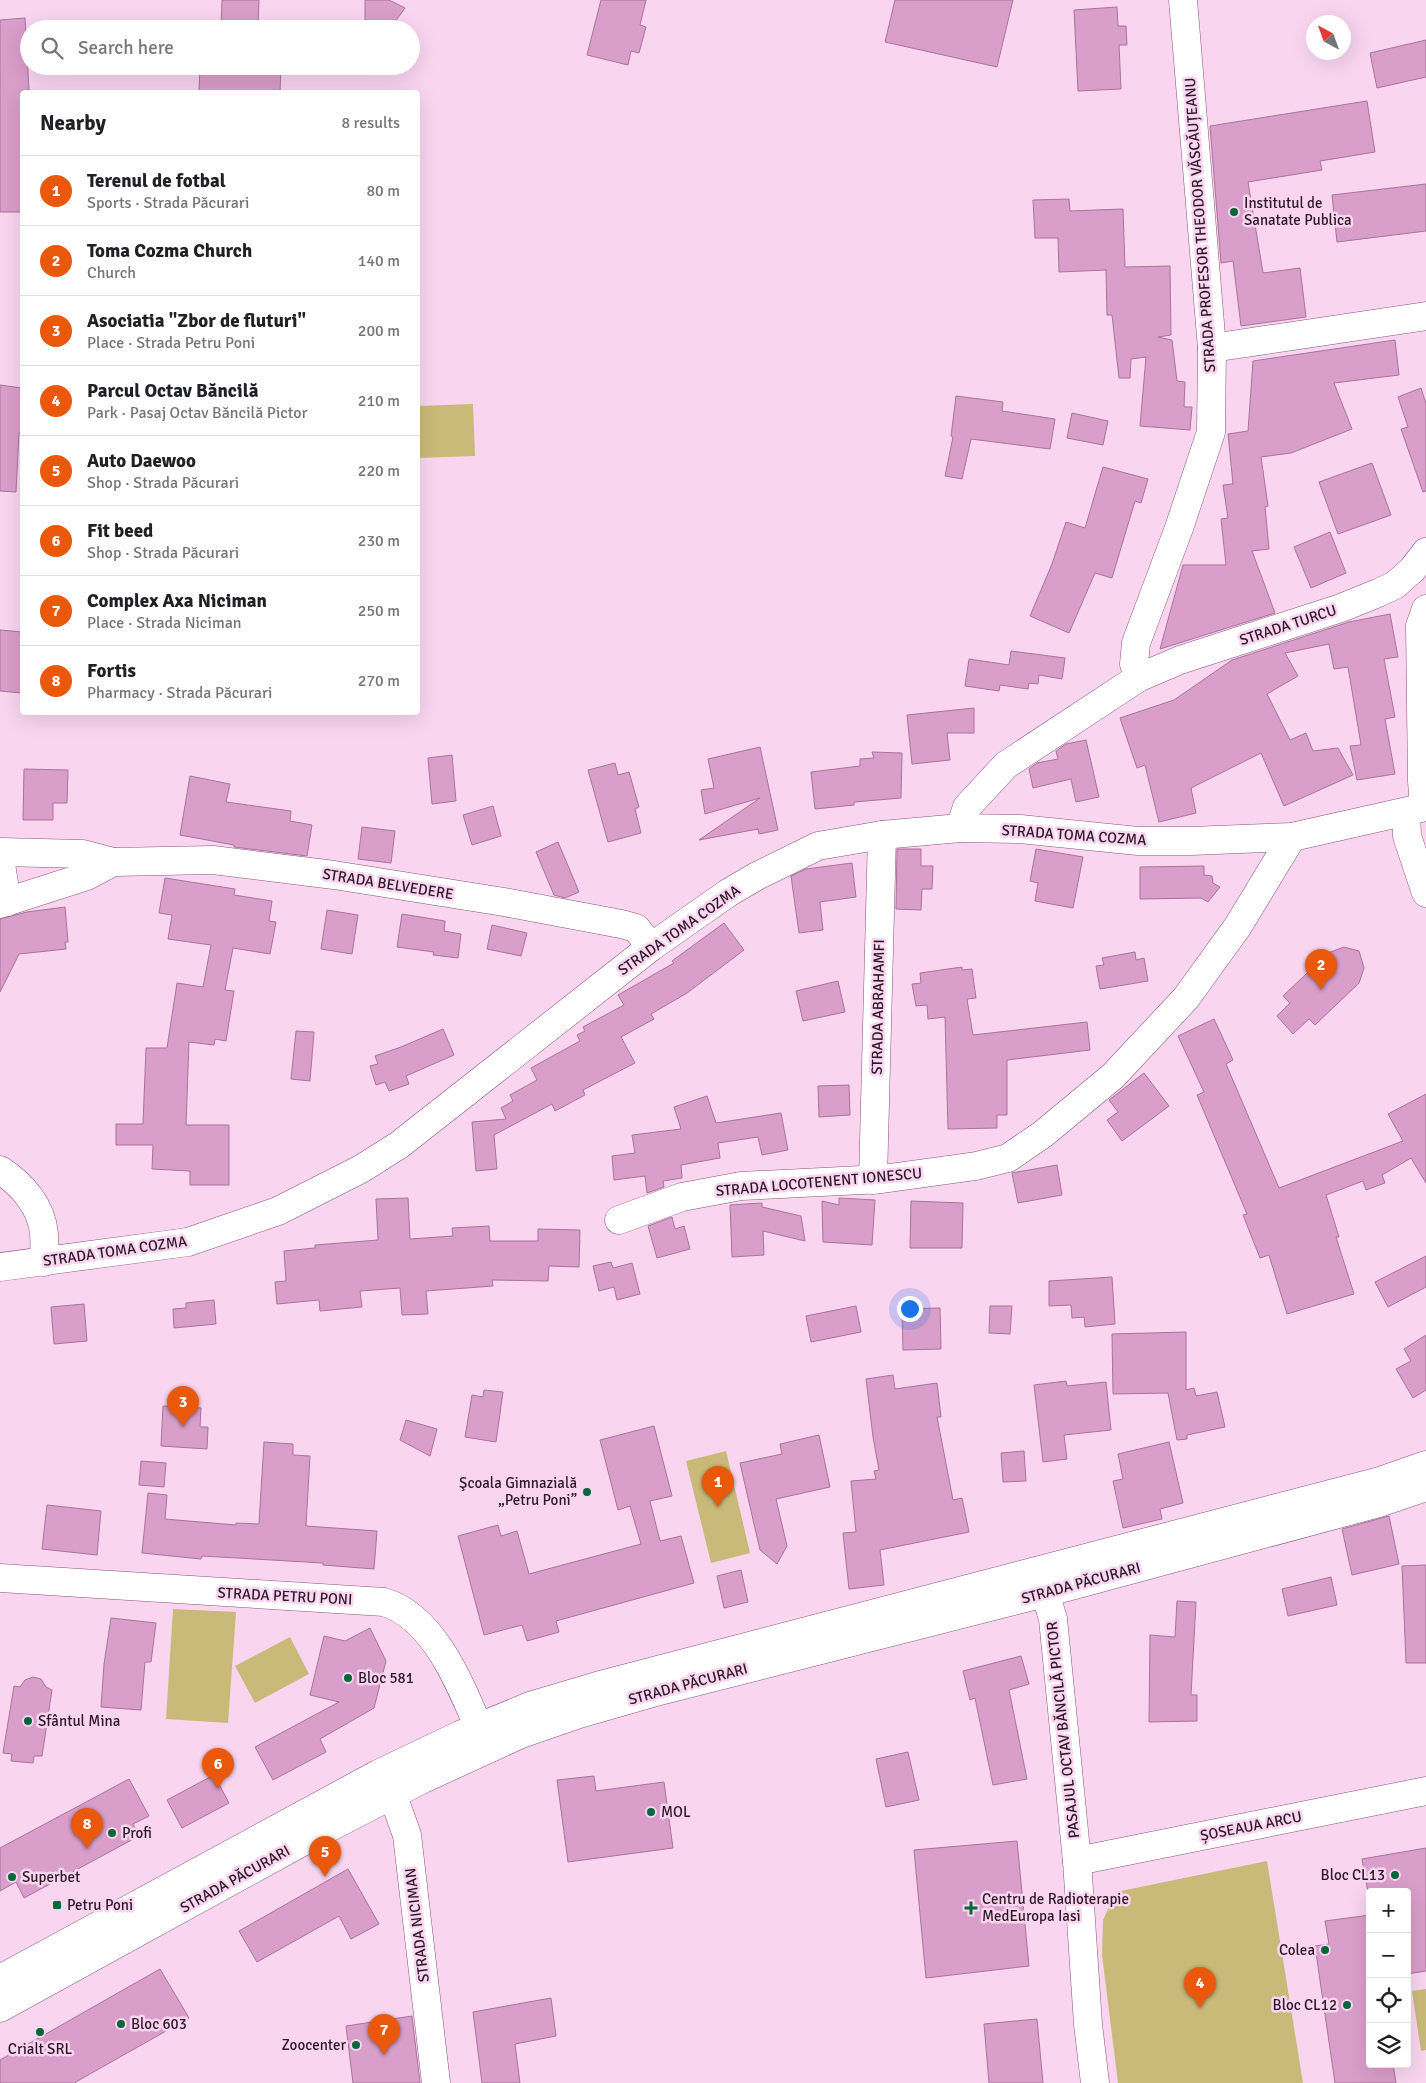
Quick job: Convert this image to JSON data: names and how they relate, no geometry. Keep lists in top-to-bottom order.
{
  "streets": {
    "street": [
      "STRADA PROFESOR THEODOR VĂSCĂUȚEANU",
      "STRADA TURCU",
      "STRADA TOMA COZMA",
      "STRADA BELVEDERE",
      "STRADA ABRAHAMFI",
      "STRADA LOCOTENENT IONESCU",
      "STRADA PĂCURARI",
      "STRADA PETRU PONI",
      "PASAJUL OCTAV BĂNCILĂ PICTOR",
      "ȘOSEAUA ARCU",
      "STRADA NICIMAN"
    ]
  },
  "crossings": [
    ["STRADA PROFESOR THEODOR VĂSCĂUȚEANU", "STRADA TURCU"],
    ["STRADA TOMA COZMA", "STRADA BELVEDERE"],
    ["STRADA TOMA COZMA", "STRADA ABRAHAMFI"],
    ["STRADA TOMA COZMA", "STRADA LOCOTENENT IONESCU"],
    ["STRADA ABRAHAMFI", "STRADA LOCOTENENT IONESCU"],
    ["STRADA PĂCURARI", "STRADA PETRU PONI"],
    ["STRADA PĂCURARI", "PASAJUL OCTAV BĂNCILĂ PICTOR"],
    ["STRADA PĂCURARI", "STRADA NICIMAN"],
    ["PASAJUL OCTAV BĂNCILĂ PICTOR", "ȘOSEAUA ARCU"]
  ],
  "places": {
    "other": [
      "Institutul de Sanatate Publica",
      "Şcoala Gimnazială „Petru Poni”",
      "Bloc 581",
      "Sfântul Mina",
      "MOL",
      "Profi",
      "Bloc CL13",
      "Superbet",
      "Colea",
      "Bloc CL12",
      "Bloc 603",
      "Crialt SRL",
      "Zoocenter"
    ],
    "transit": ["Petru Poni"],
    "health": ["Centru de Radioterapie MedEuropa Iasi"]
  },
  "north": "top left",
  "page": {
    "search": "Search here",
    "heading": ["Nearby", "8 results"],
    "list": [
      {
        "mark": "1",
        "name": "Terenul de fotbal",
        "note": "Sports · Strada Păcurari",
        "value": "80 m"
      },
      {
        "mark": "2",
        "name": "Toma Cozma Church",
        "note": "Church",
        "value": "140 m"
      },
      {
        "mark": "3",
        "name": "Asociatia \"Zbor de fluturi\"",
        "note": "Place · Strada Petru Poni",
        "value": "200 m"
      },
      {
        "mark": "4",
        "name": "Parcul Octav Băncilă",
        "note": "Park · Pasaj Octav Băncilă Pictor",
        "value": "210 m"
      },
      {
        "mark": "5",
        "name": "Auto Daewoo",
        "note": "Shop · Strada Păcurari",
        "value": "220 m"
      },
      {
        "mark": "6",
        "name": "Fit beed",
        "note": "Shop · Strada Păcurari",
        "value": "230 m"
      },
      {
        "mark": "7",
        "name": "Complex Axa Niciman",
        "note": "Place · Strada Niciman",
        "value": "250 m"
      },
      {
        "mark": "8",
        "name": "Fortis",
        "note": "Pharmacy · Strada Păcurari",
        "value": "270 m"
      }
    ],
    "pins": [
      "2",
      "3",
      "1",
      "6",
      "8",
      "5",
      "4",
      "7"
    ],
    "map_buttons": ["+", "−"]
  }
}
